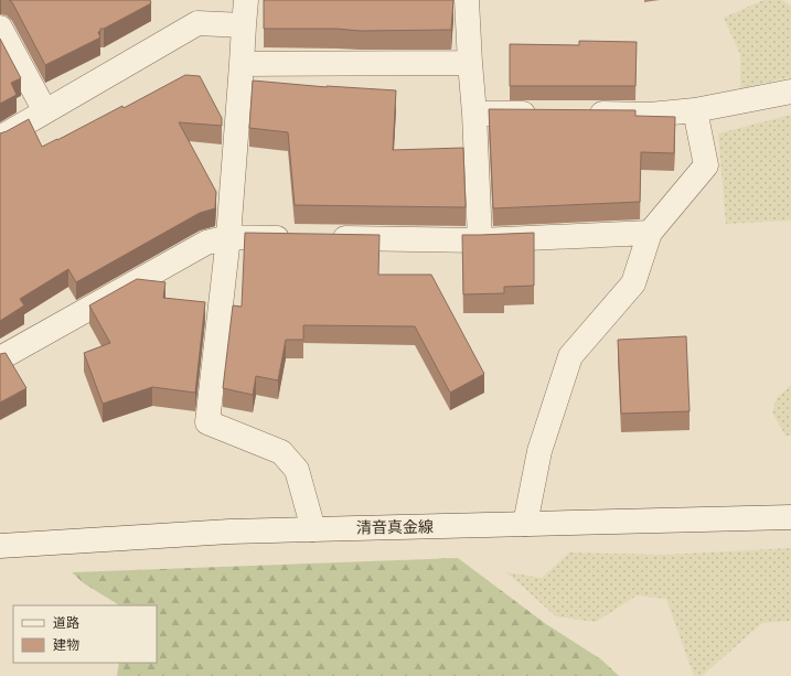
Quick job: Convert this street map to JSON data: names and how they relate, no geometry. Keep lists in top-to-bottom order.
{
  "streets": {
    "street": ["清音真金線"]
  },
  "legend": ["道路", "建物"]
}
